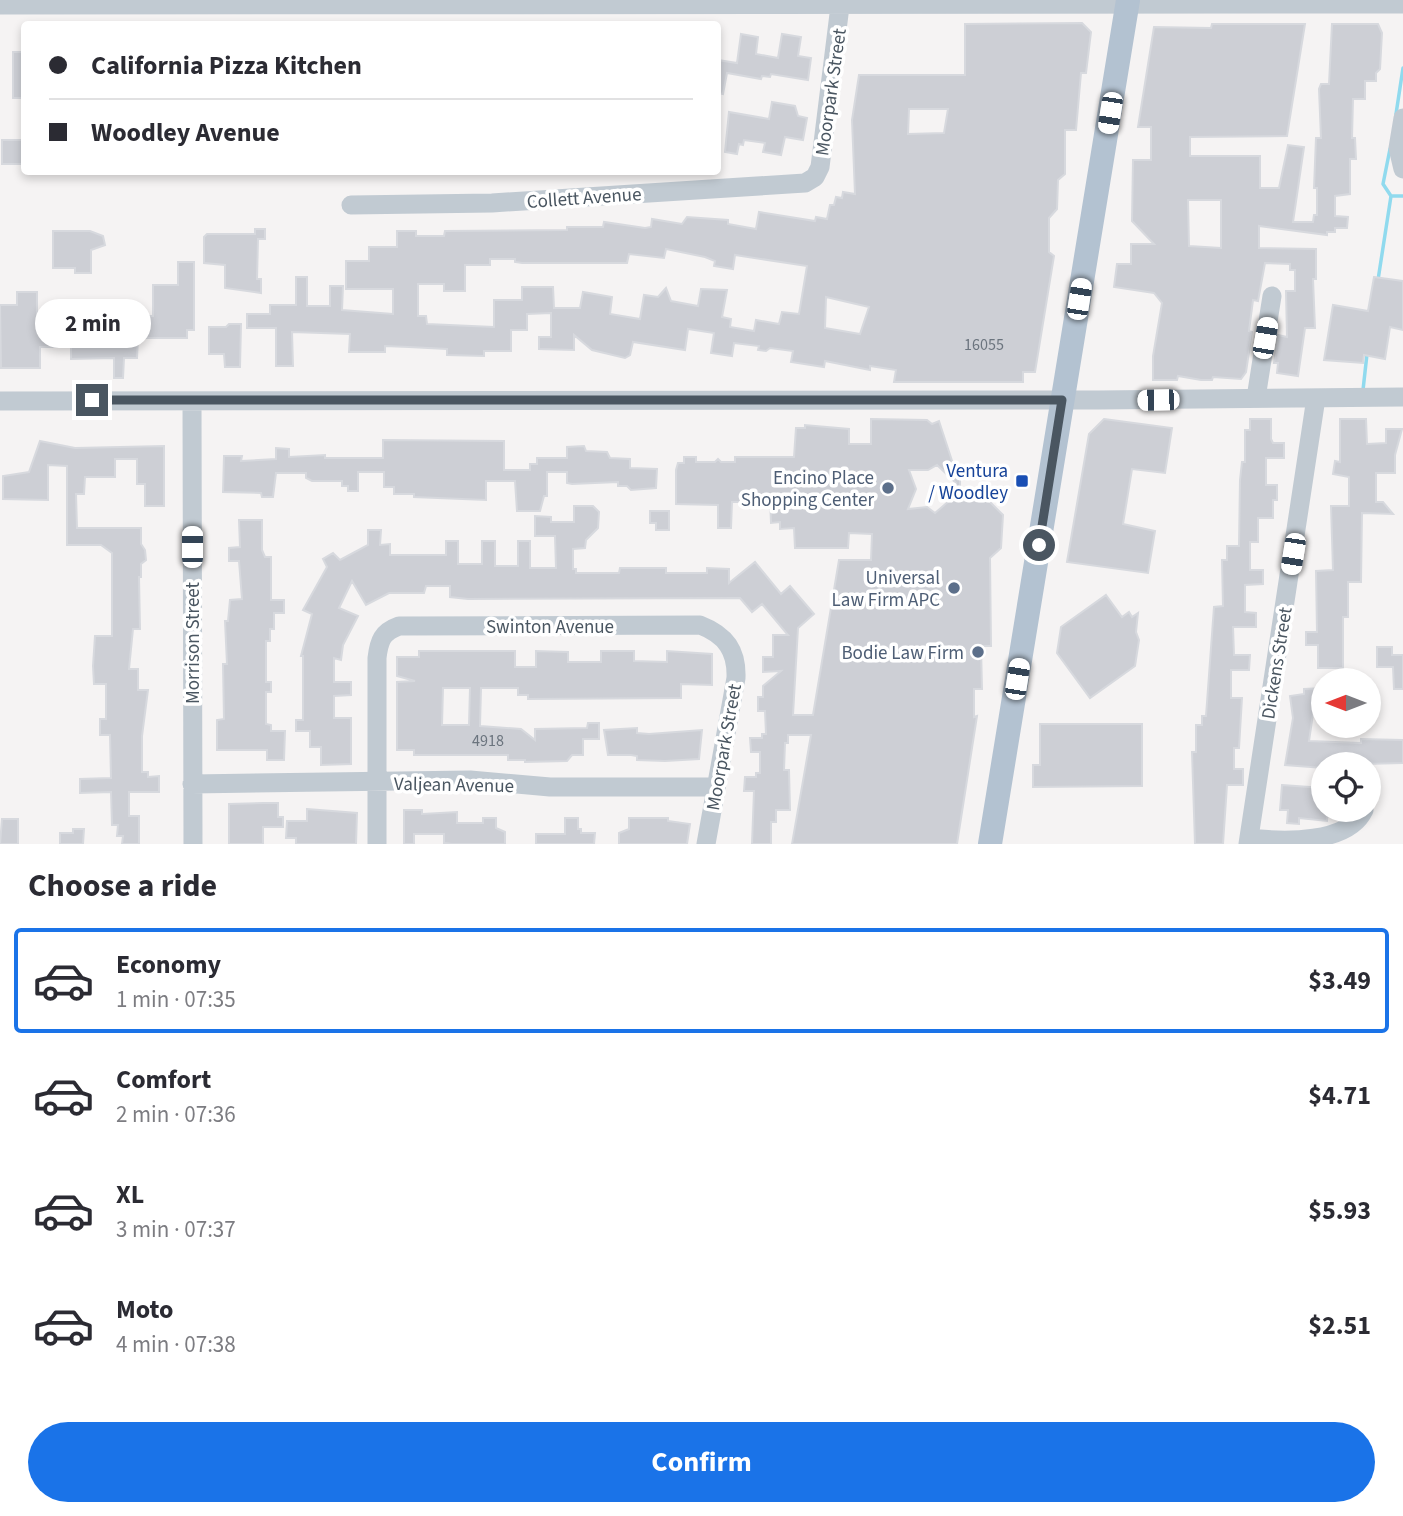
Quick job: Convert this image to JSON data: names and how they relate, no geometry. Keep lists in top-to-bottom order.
{
  "streets": {
    "street": [
      "Moorpark Street",
      "Collett Avenue",
      "Swinton Avenue",
      "Morrison Street",
      "Dickens Street",
      "Valjean Avenue"
    ]
  },
  "crossings": [
    ["Moorpark Street", "Collett Avenue"],
    ["Moorpark Street", "Swinton Avenue"],
    ["Moorpark Street", "Valjean Avenue"],
    ["Swinton Avenue", "Valjean Avenue"],
    ["Morrison Street", "Valjean Avenue"]
  ],
  "places": {
    "transit": ["Ventura / Woodley"],
    "other": ["Encino Place Shopping Center", "Universal Law Firm APC", "Bodie Law Firm"]
  },
  "house_numbers": ["16055", "4918"],
  "north": "left",
  "page": {
    "banner": ["California Pizza Kitchen", "Woodley Avenue"],
    "bubble": "2 min",
    "heading": "Choose a ride",
    "list": [
      {
        "name": "Economy",
        "note": "1 min · 07:35",
        "value": "$3.49"
      },
      {
        "name": "Comfort",
        "note": "2 min · 07:36",
        "value": "$4.71"
      },
      {
        "name": "XL",
        "note": "3 min · 07:37",
        "value": "$5.93"
      },
      {
        "name": "Moto",
        "note": "4 min · 07:38",
        "value": "$2.51"
      }
    ],
    "buttons": "Confirm"
  }
}
